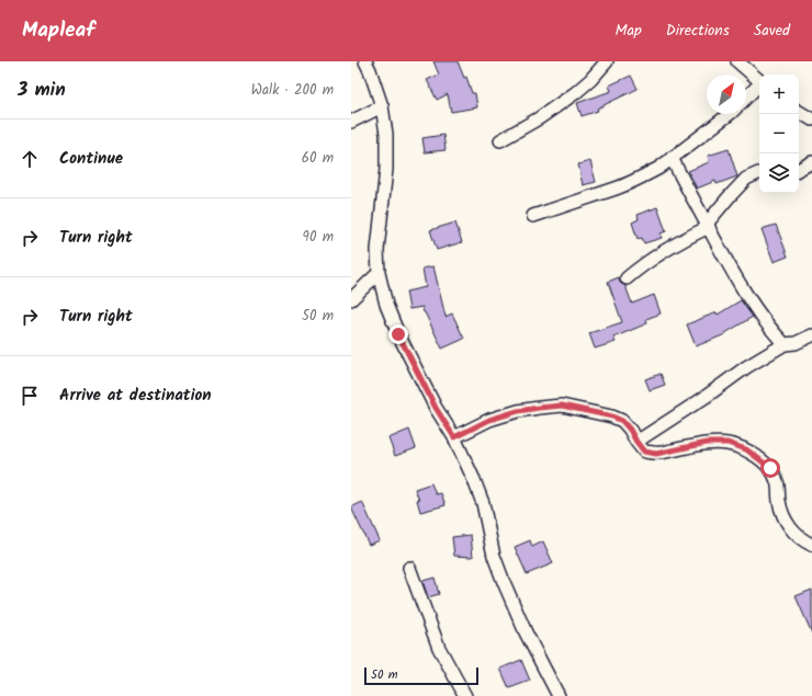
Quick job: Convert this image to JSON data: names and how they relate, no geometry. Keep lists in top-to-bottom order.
{
  "scale_bar": "50 m",
  "north": "top right",
  "page": {
    "header": "Mapleaf",
    "nav": ["Map", "Directions", "Saved"],
    "heading": ["3 min", "Walk · 200 m"],
    "map_buttons": ["+", "−"],
    "list": [
      ["Continue", "60 m"],
      ["Turn right", "90 m"],
      ["Turn right", "50 m"],
      "Arrive at destination"
    ],
    "scale": "50 m"
  }
}
